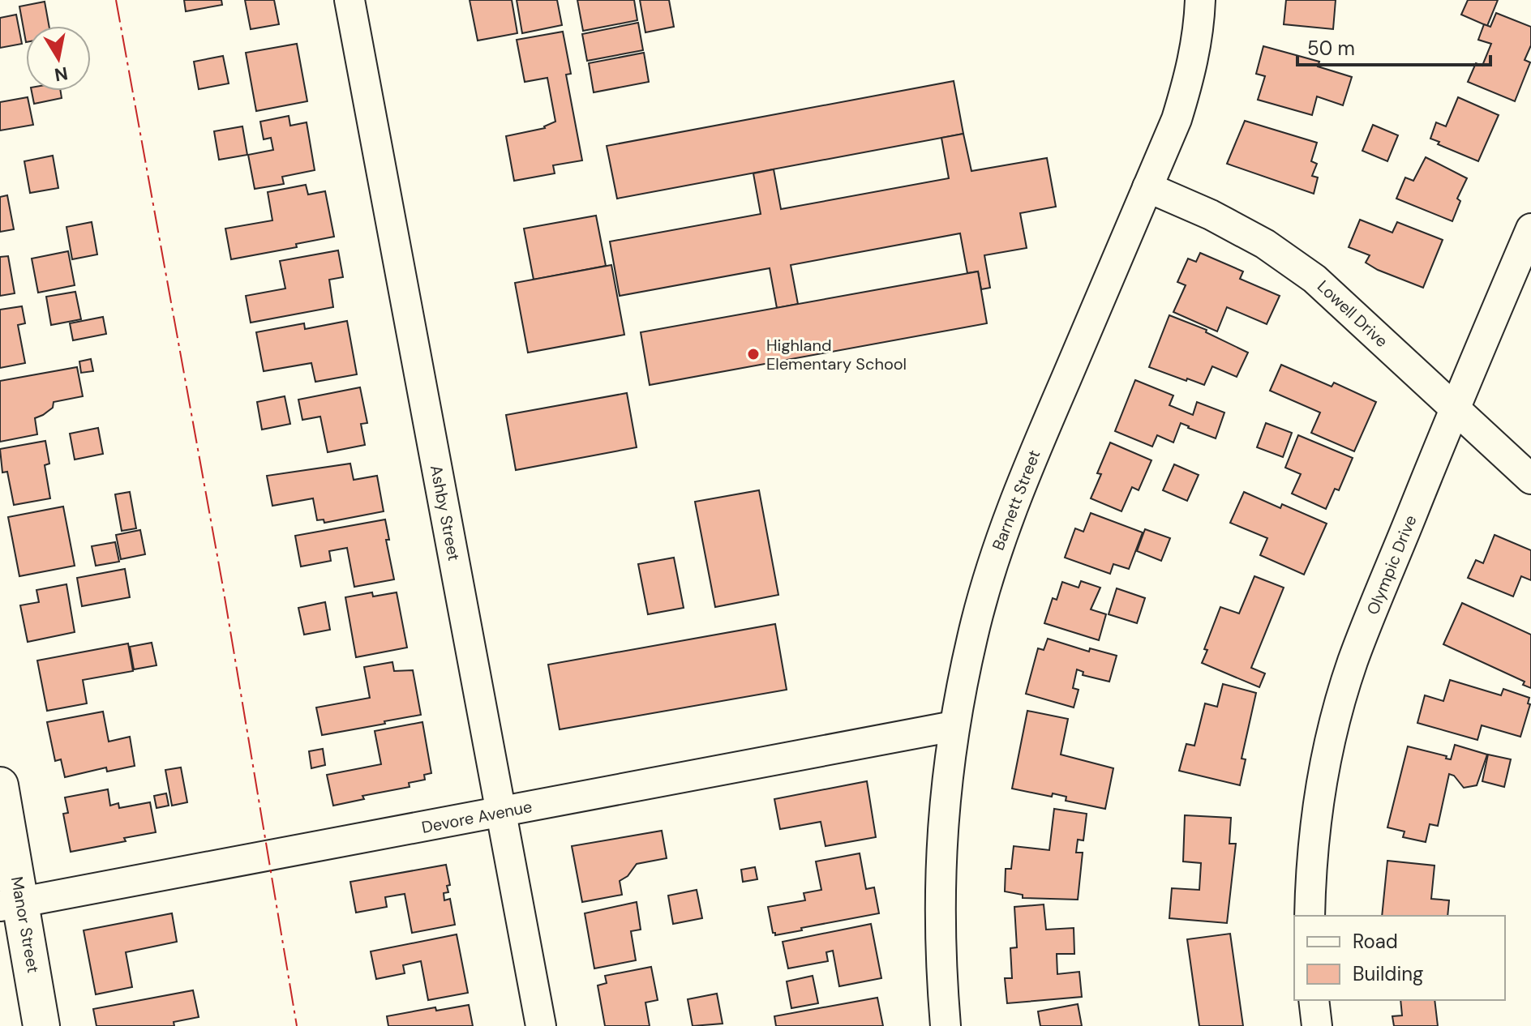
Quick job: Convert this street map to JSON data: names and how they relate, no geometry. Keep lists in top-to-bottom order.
{
  "streets": {
    "main road": ["Manor Street"],
    "street": [
      "Lowell Drive",
      "Barnett Street",
      "Ashby Street",
      "Olympic Drive",
      "Devore Avenue"
    ]
  },
  "crossings": [
    ["Lowell Drive", "Barnett Street"],
    ["Lowell Drive", "Olympic Drive"],
    ["Barnett Street", "Devore Avenue"],
    ["Ashby Street", "Devore Avenue"],
    ["Devore Avenue", "Manor Street"]
  ],
  "places": ["Highland Elementary School"],
  "legend": ["Road", "Building"],
  "scale_bar": "50 m",
  "north": "bottom"
}
